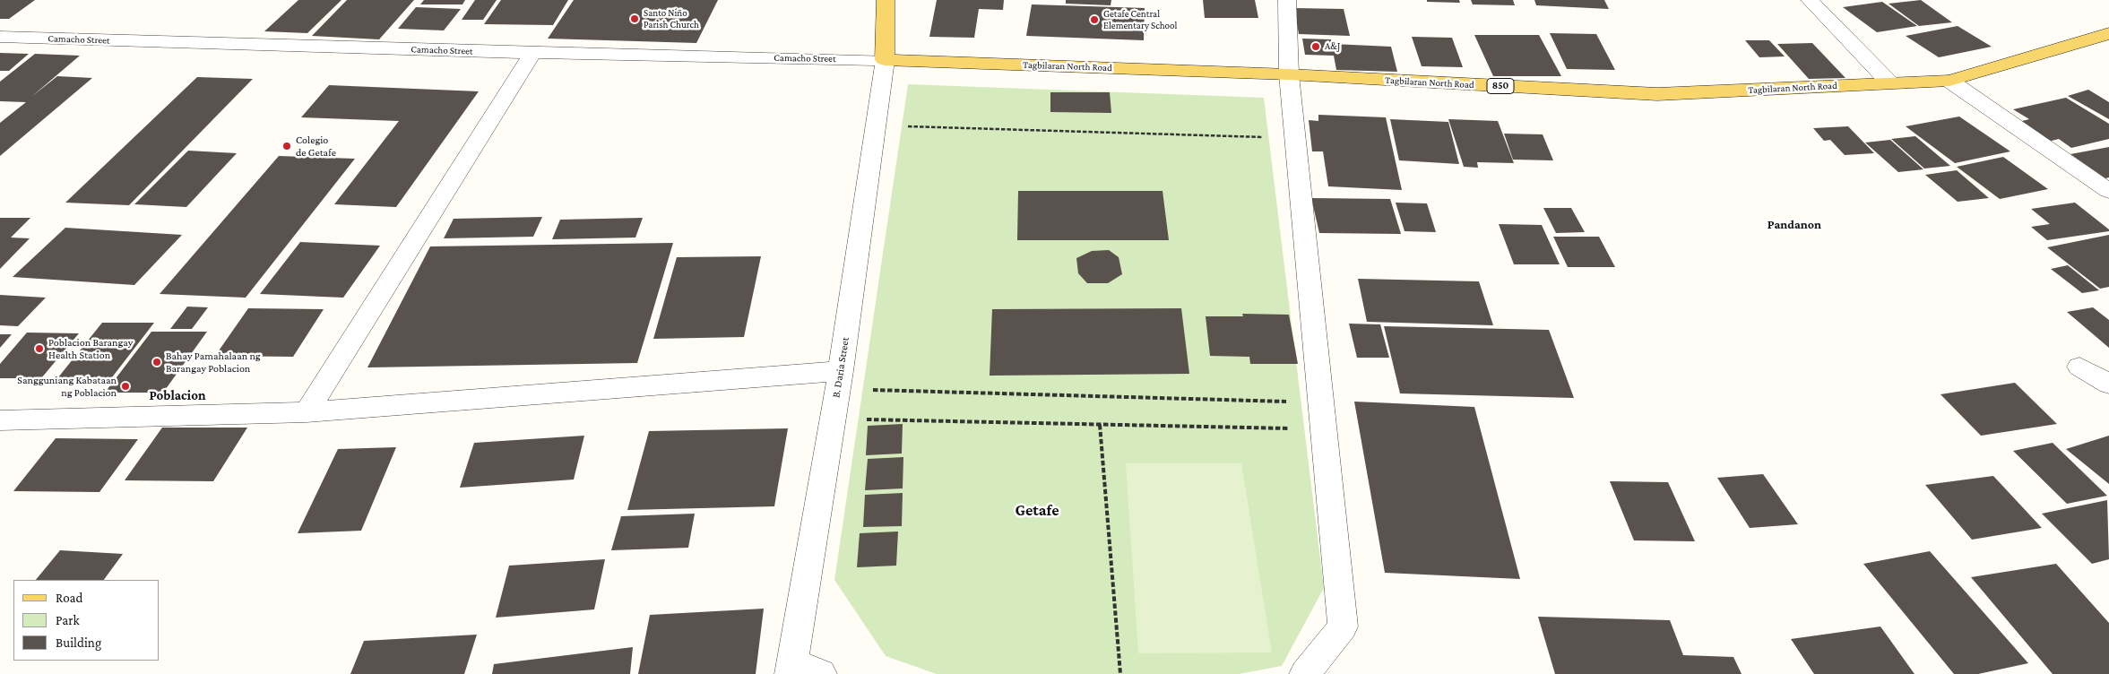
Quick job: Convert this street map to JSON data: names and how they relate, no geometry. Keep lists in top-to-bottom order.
{
  "streets": {
    "main road": ["Tagbilaran North Road", "850"],
    "street": ["Camacho Street", "B. Daria Street"]
  },
  "crossings": [
    ["Camacho Street", "Tagbilaran North Road"],
    ["Camacho Street", "B. Daria Street"],
    ["Tagbilaran North Road", "B. Daria Street"]
  ],
  "districts": ["Pandanon", "Poblacion", "Getafe"],
  "places": [
    "Santo Niño Parish Church",
    "Getafe Central Elementary School",
    "A&J",
    "Colegio de Getafe",
    "Poblacion Barangay Health Station",
    "Bahay Pamahalaan ng Barangay Poblacion",
    "Sangguniang Kabataan ng Poblacion"
  ],
  "legend": ["Road", "Park", "Building"]
}
